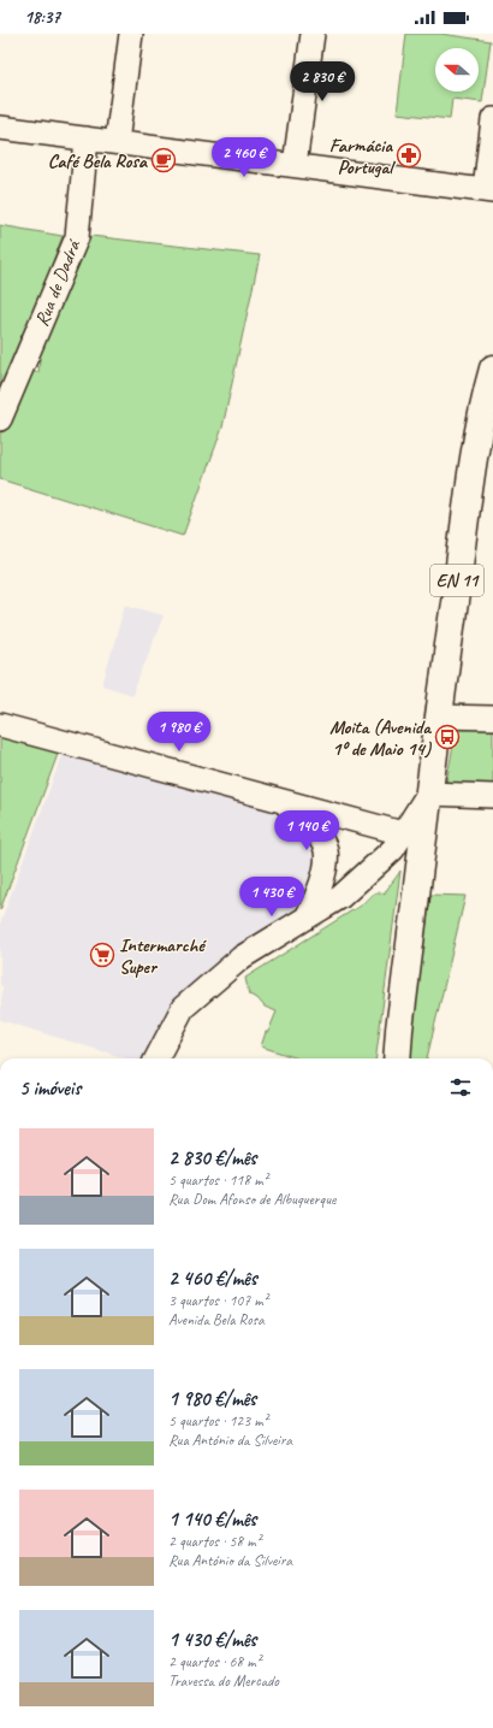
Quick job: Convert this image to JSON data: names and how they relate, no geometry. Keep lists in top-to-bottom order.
{
  "streets": {
    "main road": ["EN 11"],
    "street": ["Rua de Dadrá"]
  },
  "places": {
    "pharmacy": ["Farmácia Portugal"],
    "cafe": ["Café Bela Rosa"],
    "bus stop": ["Moita (Avenida 1º de Maio 14)"],
    "supermarket": ["Intermarché Super"]
  },
  "north": "left",
  "page": {
    "status": "18:37",
    "price": [
      "2 830 €",
      "2 460 €",
      "1 980 €",
      "1 140 €",
      "1 430 €"
    ],
    "heading": "5 imóveis",
    "list": [
      {
        "name": "2 830 €/mês",
        "note": "5 quartos · 118 m² · Rua Dom Afonso de Albuquerque"
      },
      {
        "name": "2 460 €/mês",
        "note": "3 quartos · 107 m² · Avenida Bela Rosa"
      },
      {
        "name": "1 980 €/mês",
        "note": "5 quartos · 123 m² · Rua António da Silveira"
      },
      {
        "name": "1 140 €/mês",
        "note": "2 quartos · 58 m² · Rua António da Silveira"
      },
      {
        "name": "1 430 €/mês",
        "note": "2 quartos · 68 m² · Travessa do Mercado"
      }
    ]
  }
}
